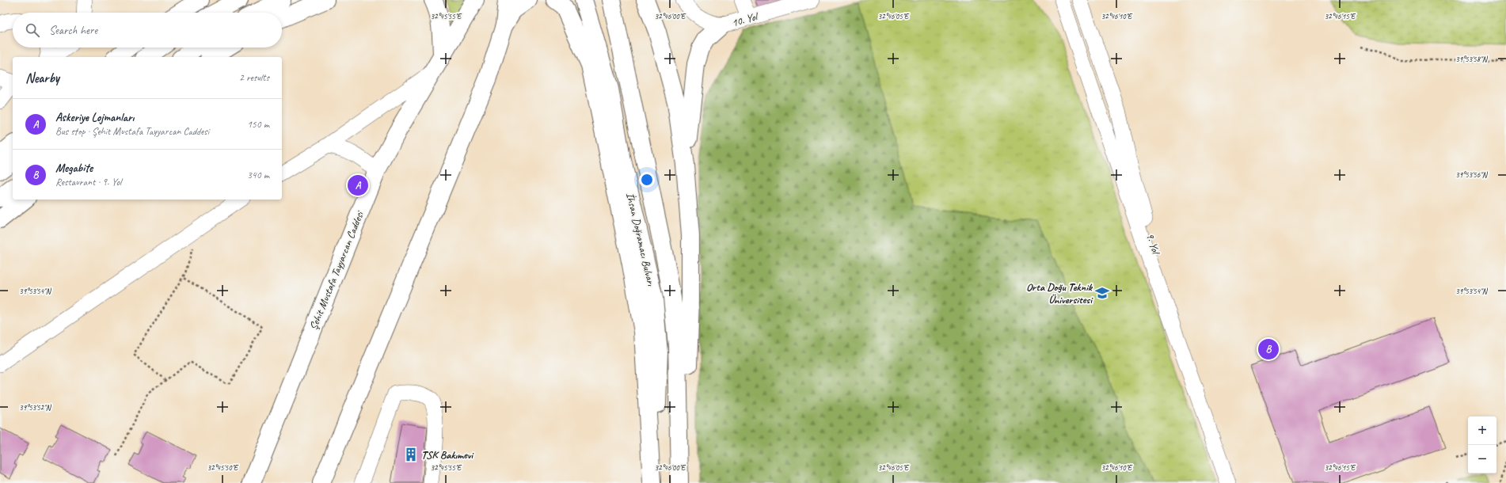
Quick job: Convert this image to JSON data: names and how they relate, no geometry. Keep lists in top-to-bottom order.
{
  "streets": {
    "main road": ["İhsan Doğramacı Bulvarı", "Şehit Mustafa Tayyarcan Caddesi"],
    "street": ["10. Yol", "9. Yol"]
  },
  "places": {
    "school or university": ["Orta Doğu Teknik Üniversitesi"],
    "building": ["TSK Bakımevi"]
  },
  "page": {
    "search": "Search here",
    "heading": ["Nearby", "2 results"],
    "list": [
      {
        "mark": "A",
        "name": "Askeriye Lojmanları",
        "note": "Bus stop · Şehit Mustafa Tayyarcan Caddesi",
        "value": "150 m"
      },
      {
        "mark": "B",
        "name": "Megabite",
        "note": "Restaurant · 9. Yol",
        "value": "340 m"
      }
    ],
    "pins": ["A", "B"],
    "map_buttons": ["+", "−"]
  },
  "coordinates": [
    "32°45'55\"E",
    "32°46'00\"E",
    "32°46'05\"E",
    "32°46'10\"E",
    "32°46'15\"E",
    "39°53'58\"N",
    "39°53'56\"N",
    "39°53'54\"N",
    "39°53'52\"N",
    "32°45'50\"E"
  ]
}
